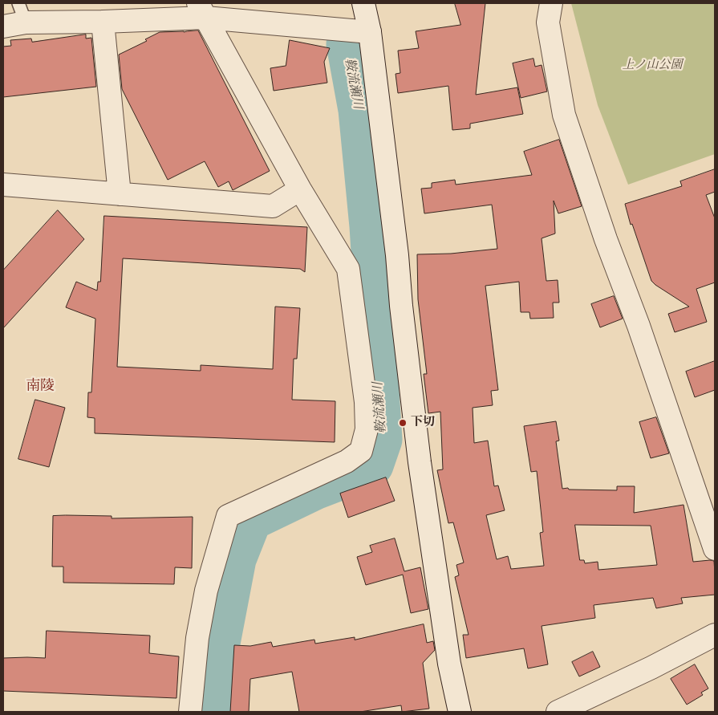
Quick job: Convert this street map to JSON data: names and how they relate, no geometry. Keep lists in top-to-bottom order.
{
  "districts": ["南陵"],
  "water": ["鞍流瀬川"],
  "parks": ["上ノ山公園"],
  "places": ["下切"]
}
